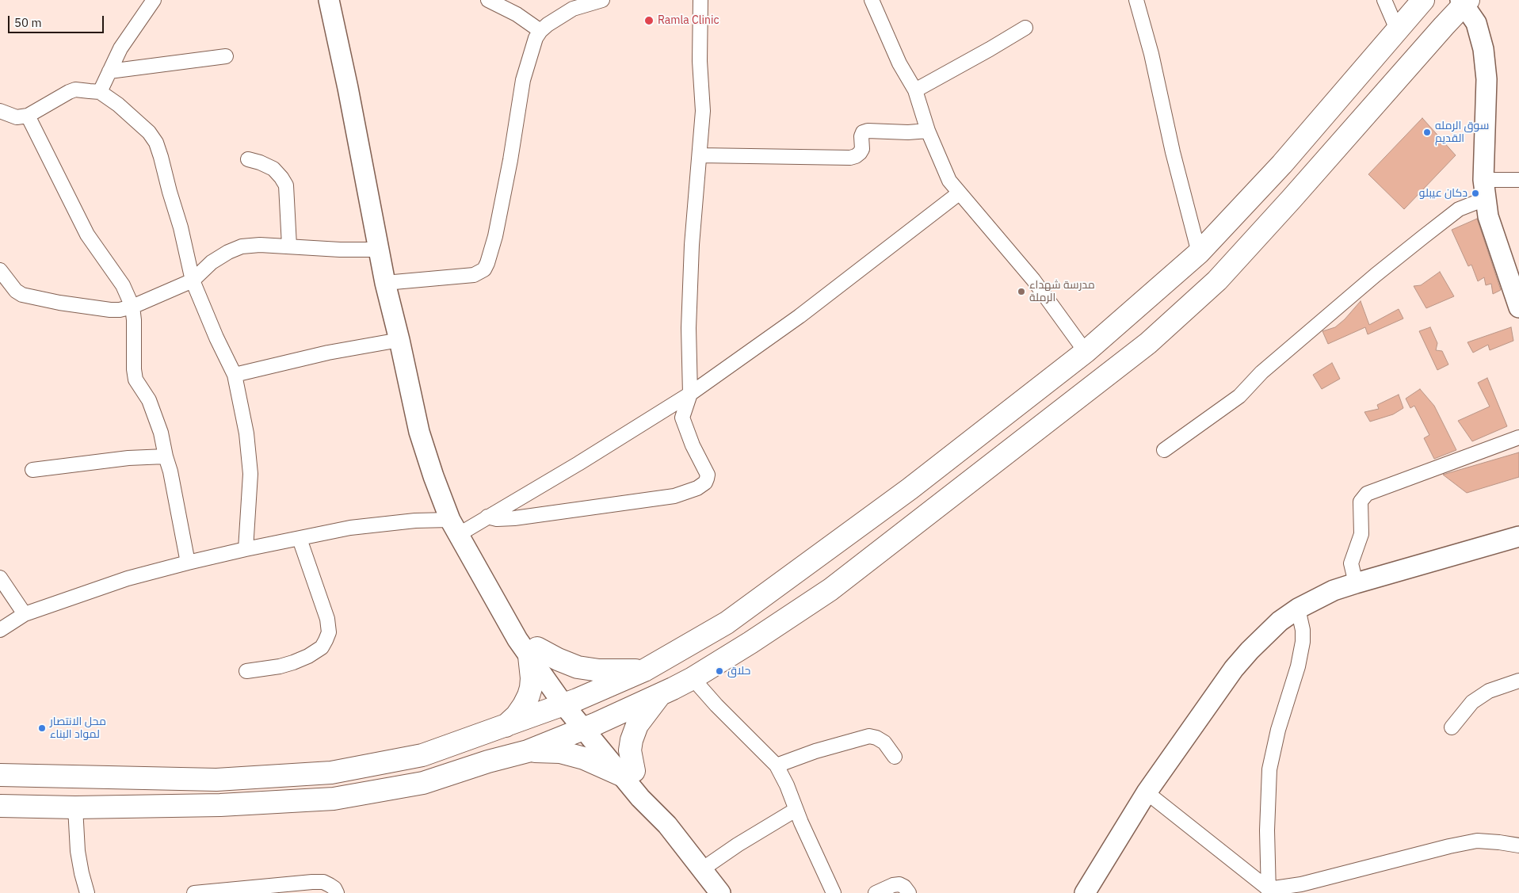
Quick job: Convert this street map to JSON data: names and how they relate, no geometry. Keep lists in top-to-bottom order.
{
  "places": [
    "Ramla Clinic",
    "سوق الرمله القديم",
    "دكان عيبلو",
    "مدرسة شهداء الرملة",
    "حلاق",
    "محل الانتصار لمواد البناء"
  ],
  "scale_bar": "50 m"
}
